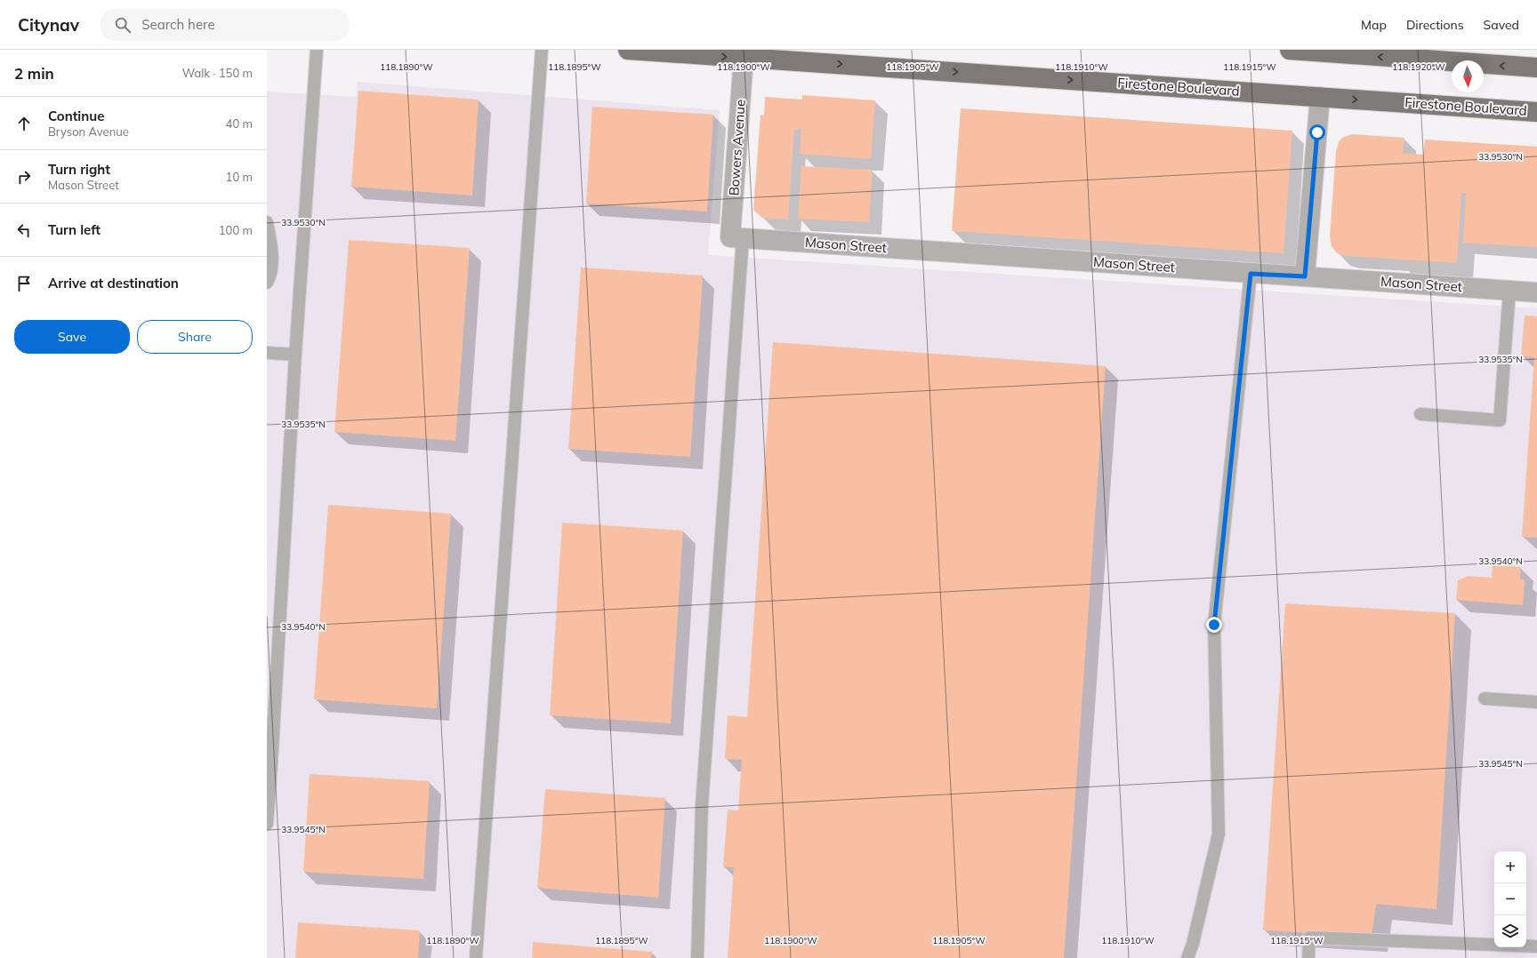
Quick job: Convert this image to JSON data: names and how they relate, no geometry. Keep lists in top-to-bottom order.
{
  "streets": {
    "main road": ["Firestone Boulevard"],
    "street": ["Bowers Avenue", "Mason Street"]
  },
  "crossings": [
    ["Firestone Boulevard", "Bowers Avenue"],
    ["Bowers Avenue", "Mason Street"]
  ],
  "one_way": ["Firestone Boulevard"],
  "north": "bottom",
  "page": {
    "header": "Citynav",
    "search": "Search here",
    "nav": ["Map", "Directions", "Saved"],
    "heading": ["2 min", "Walk · 150 m"],
    "list": [
      ["Continue", "Bryson Avenue", "40 m"],
      ["Turn right", "Mason Street", "10 m"],
      ["Turn left", "100 m"],
      "Arrive at destination"
    ],
    "buttons": ["Save", "Share"],
    "map_buttons": ["+", "−"]
  },
  "coordinates": [
    "118.1890°W",
    "118.1895°W",
    "118.1900°W",
    "118.1905°W",
    "118.1910°W",
    "118.1915°W",
    "118.1920°W",
    "33.9530°N",
    "33.9535°N",
    "33.9540°N",
    "33.9545°N"
  ]
}
